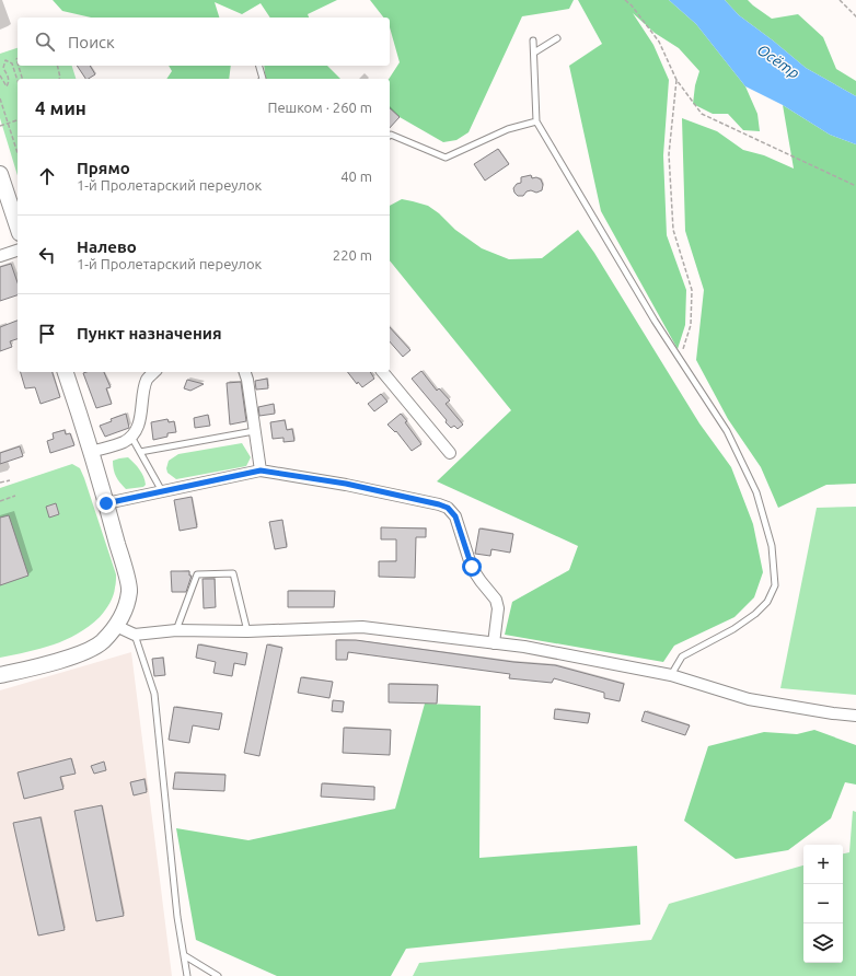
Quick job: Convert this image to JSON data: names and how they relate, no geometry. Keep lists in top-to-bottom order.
{
  "water": ["Осётр"],
  "page": {
    "search": "Поиск",
    "heading": ["4 мин", "Пешком · 260 m"],
    "list": [
      ["Прямо", "1-й Пролетарский переулок", "40 m"],
      ["Налево", "1-й Пролетарский переулок", "220 m"],
      "Пункт назначения"
    ],
    "map_buttons": ["+", "−"]
  }
}
